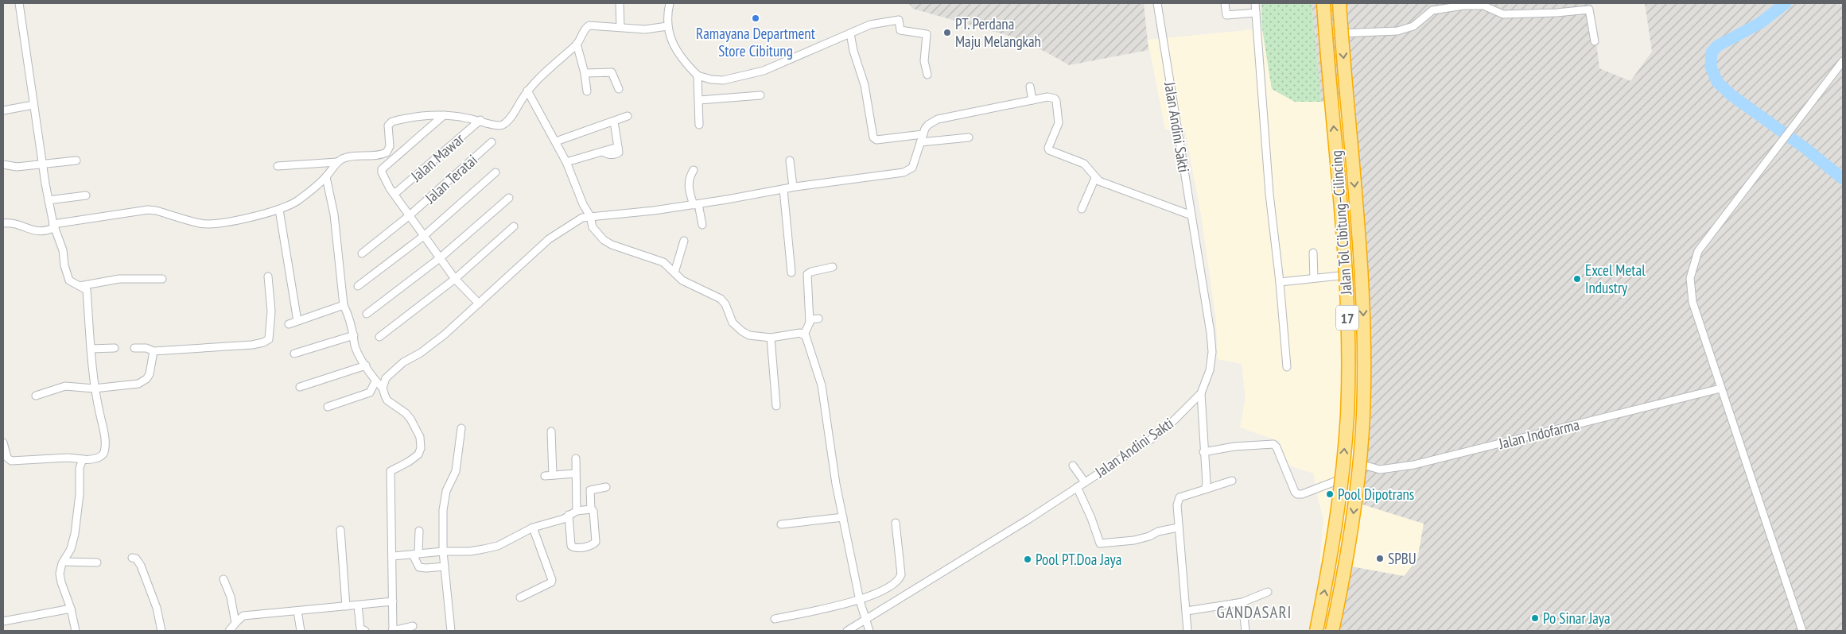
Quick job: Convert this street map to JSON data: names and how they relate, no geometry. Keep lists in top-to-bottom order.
{
  "streets": {
    "highway": ["Jalan Tol Cibitung–Cilincing", "17"],
    "street": [
      "Jalan Andini Sakti",
      "Jalan Mawar",
      "Jalan Teratai",
      "Jalan Indofarma"
    ]
  },
  "districts": ["GANDASARI"],
  "places": [
    "Ramayana Department Store Cibitung",
    "PT. Perdana Maju Melangkah",
    "Excel Metal Industry",
    "Pool Dipotrans",
    "SPBU",
    "Pool PT.Doa Jaya",
    "Po Sinar Jaya"
  ]
}
